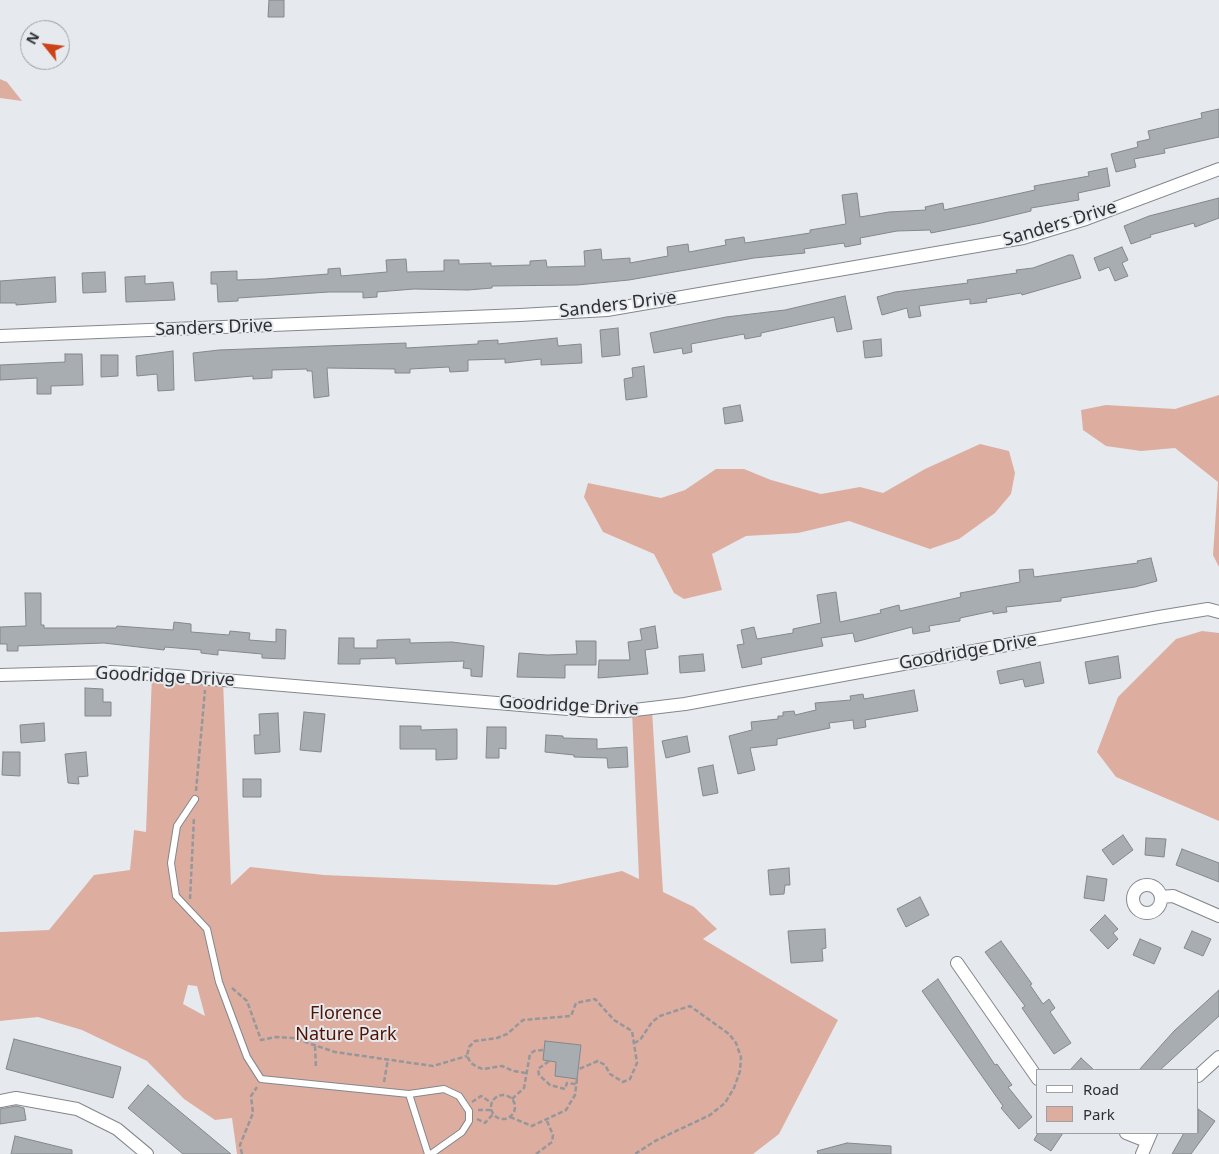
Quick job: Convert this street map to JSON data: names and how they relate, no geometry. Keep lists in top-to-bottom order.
{
  "streets": {
    "street": ["Sanders Drive", "Goodridge Drive"]
  },
  "parks": ["Florence Nature Park"],
  "legend": ["Road", "Park"],
  "north": "top left"
}
